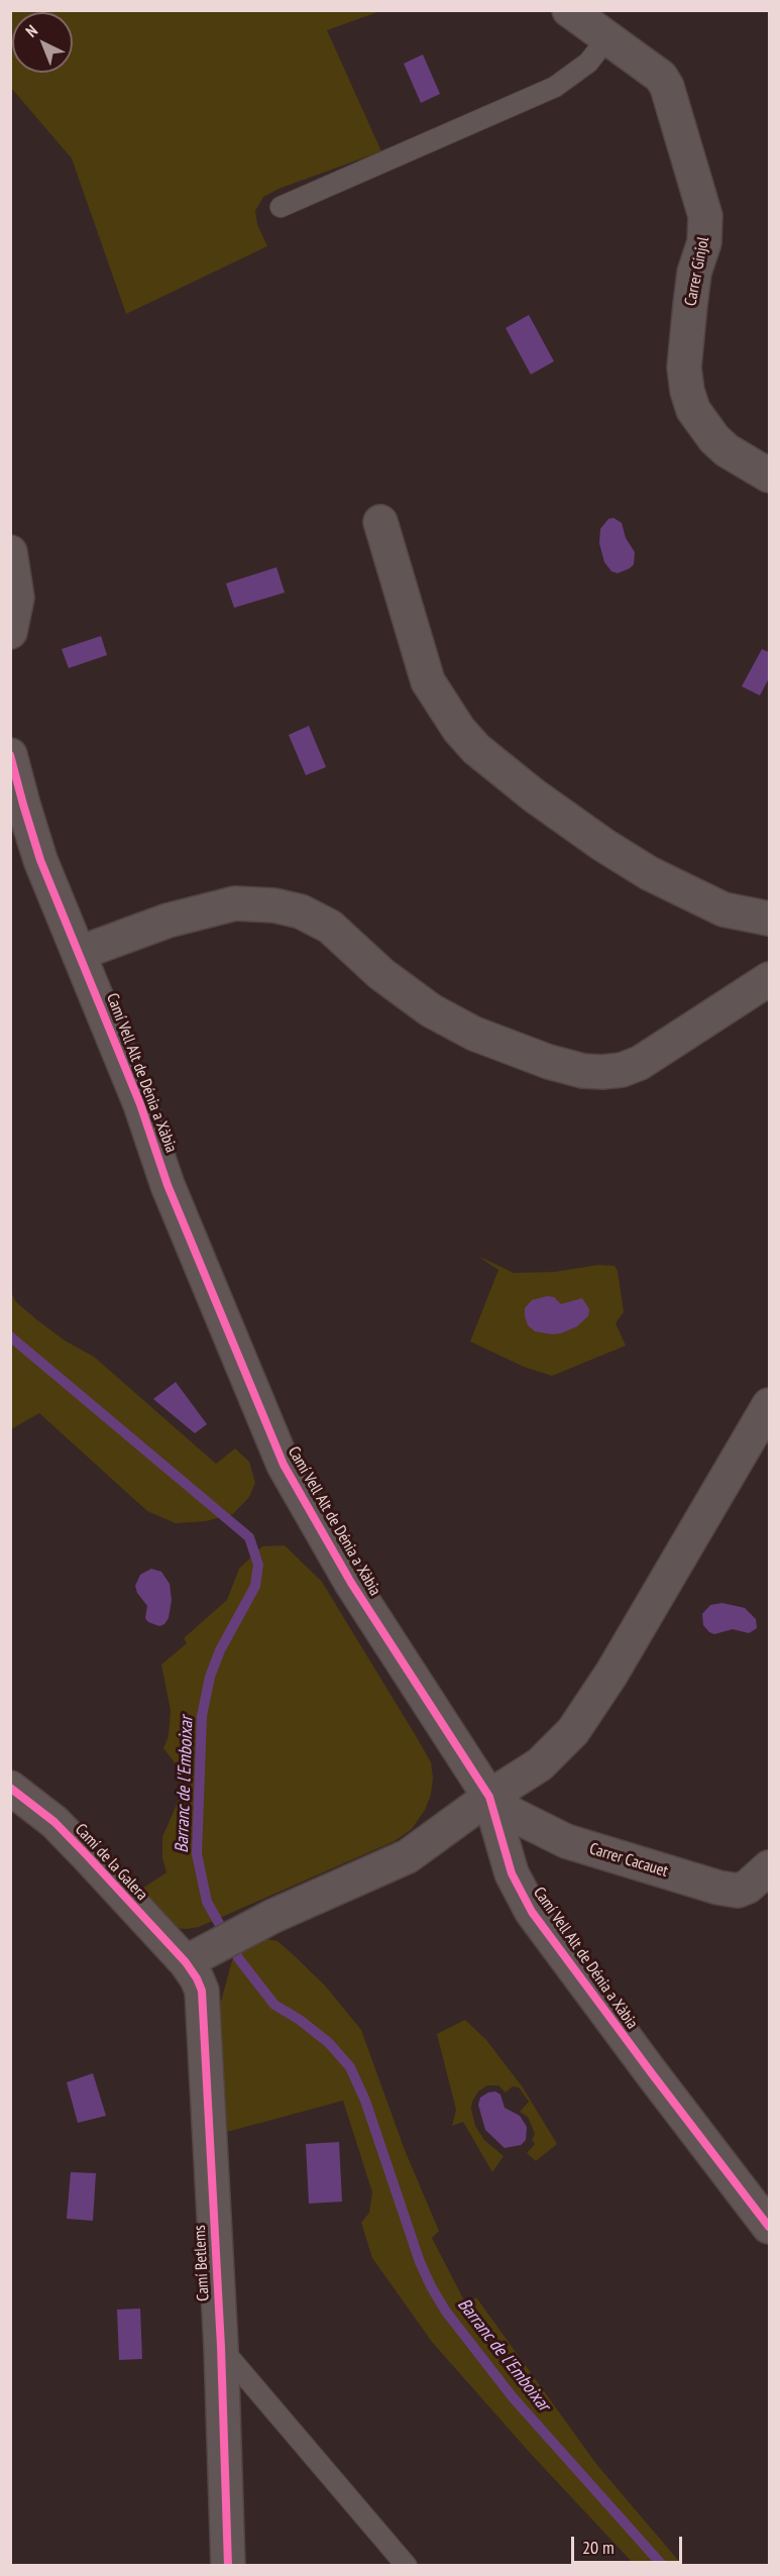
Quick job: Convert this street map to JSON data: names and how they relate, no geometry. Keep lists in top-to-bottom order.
{
  "streets": {
    "street": [
      "Carrer Ginjol",
      "Camí Vell Alt de Dénia a Xàbia",
      "Carrer Cacauet",
      "Camí de la Galera",
      "Camí Betlems"
    ]
  },
  "crossings": [
    ["Camí Vell Alt de Dénia a Xàbia", "Carrer Cacauet"],
    ["Camí de la Galera", "Camí Betlems"]
  ],
  "water": ["Barranc de l'Emboixar"],
  "scale_bar": "20 m",
  "north": "top left"
}
